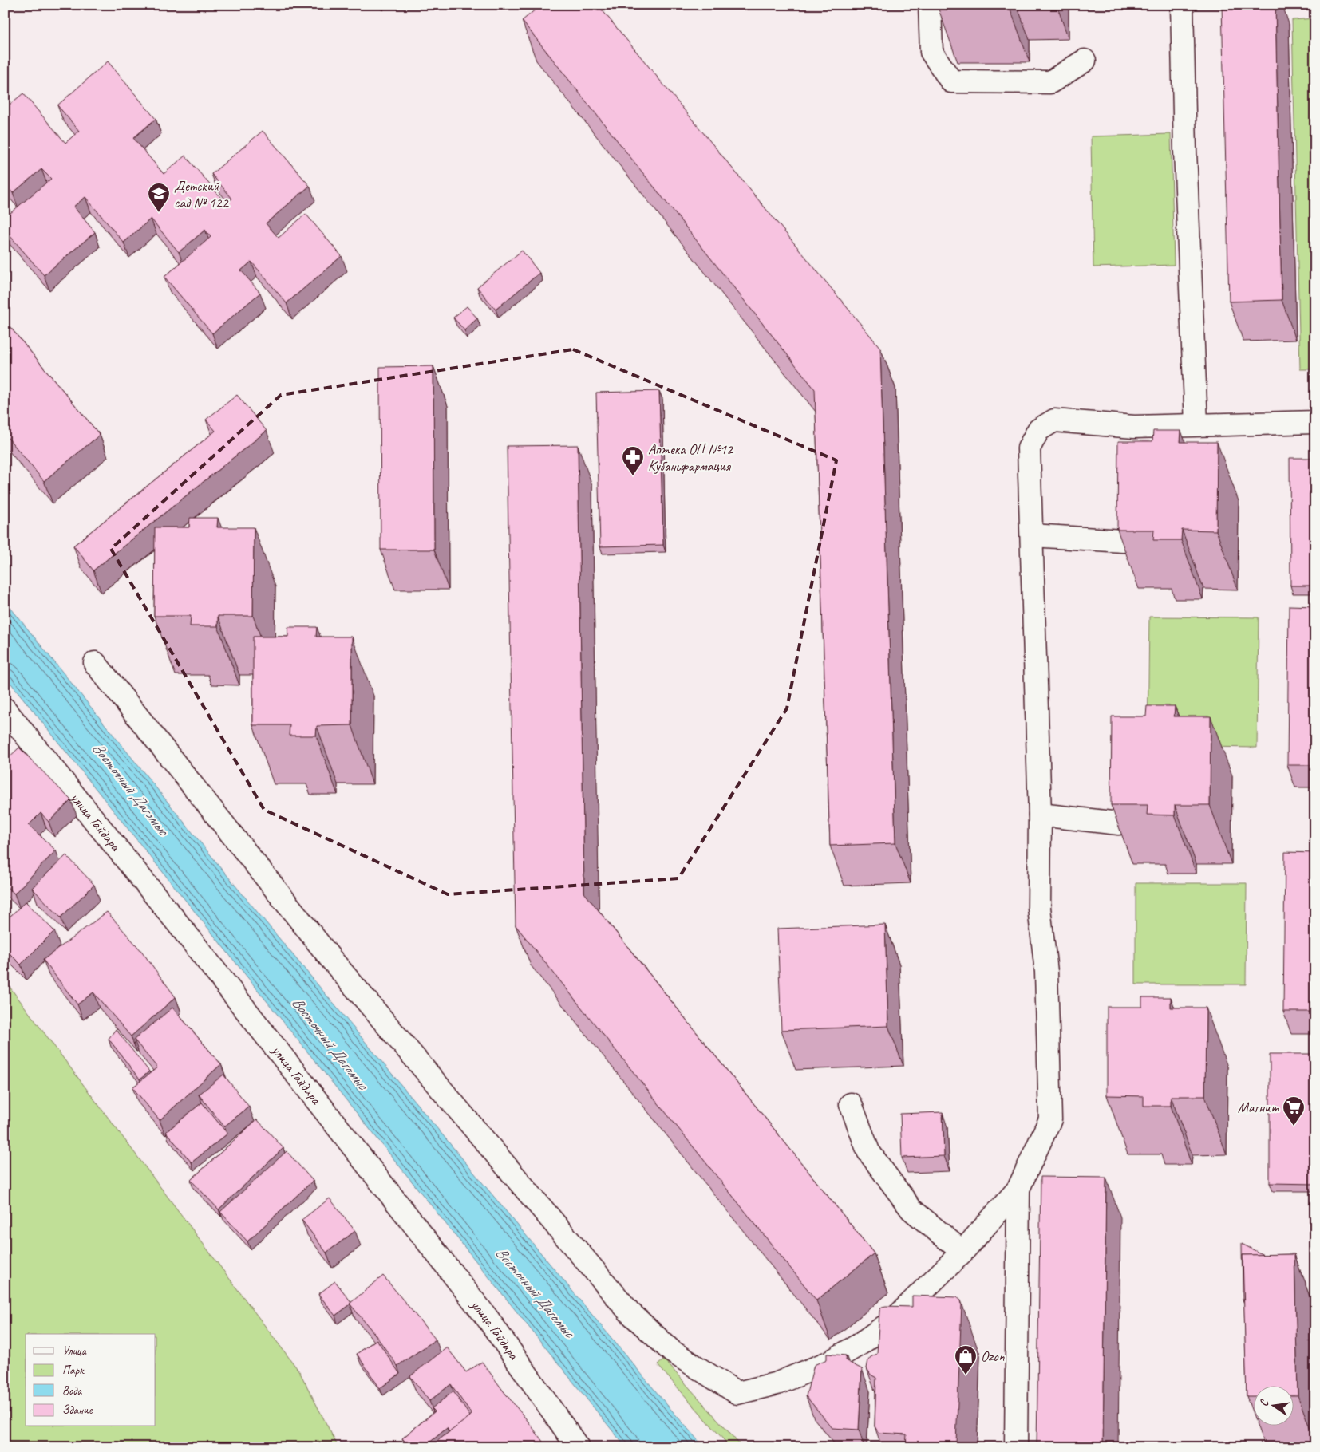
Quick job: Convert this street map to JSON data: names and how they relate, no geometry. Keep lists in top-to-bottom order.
{
  "streets": {
    "street": ["улица Гайдара"]
  },
  "water": ["Восточный Дагомыс"],
  "places": {
    "school or university": ["Детский сад № 122"],
    "pharmacy": ["Аптека ОП №12 Кубаньфармация"],
    "supermarket": ["Магнит"],
    "shop": ["Ozon"]
  },
  "legend": [
    "Улица",
    "Парк",
    "Вода",
    "Здание"
  ],
  "north": "left"
}
